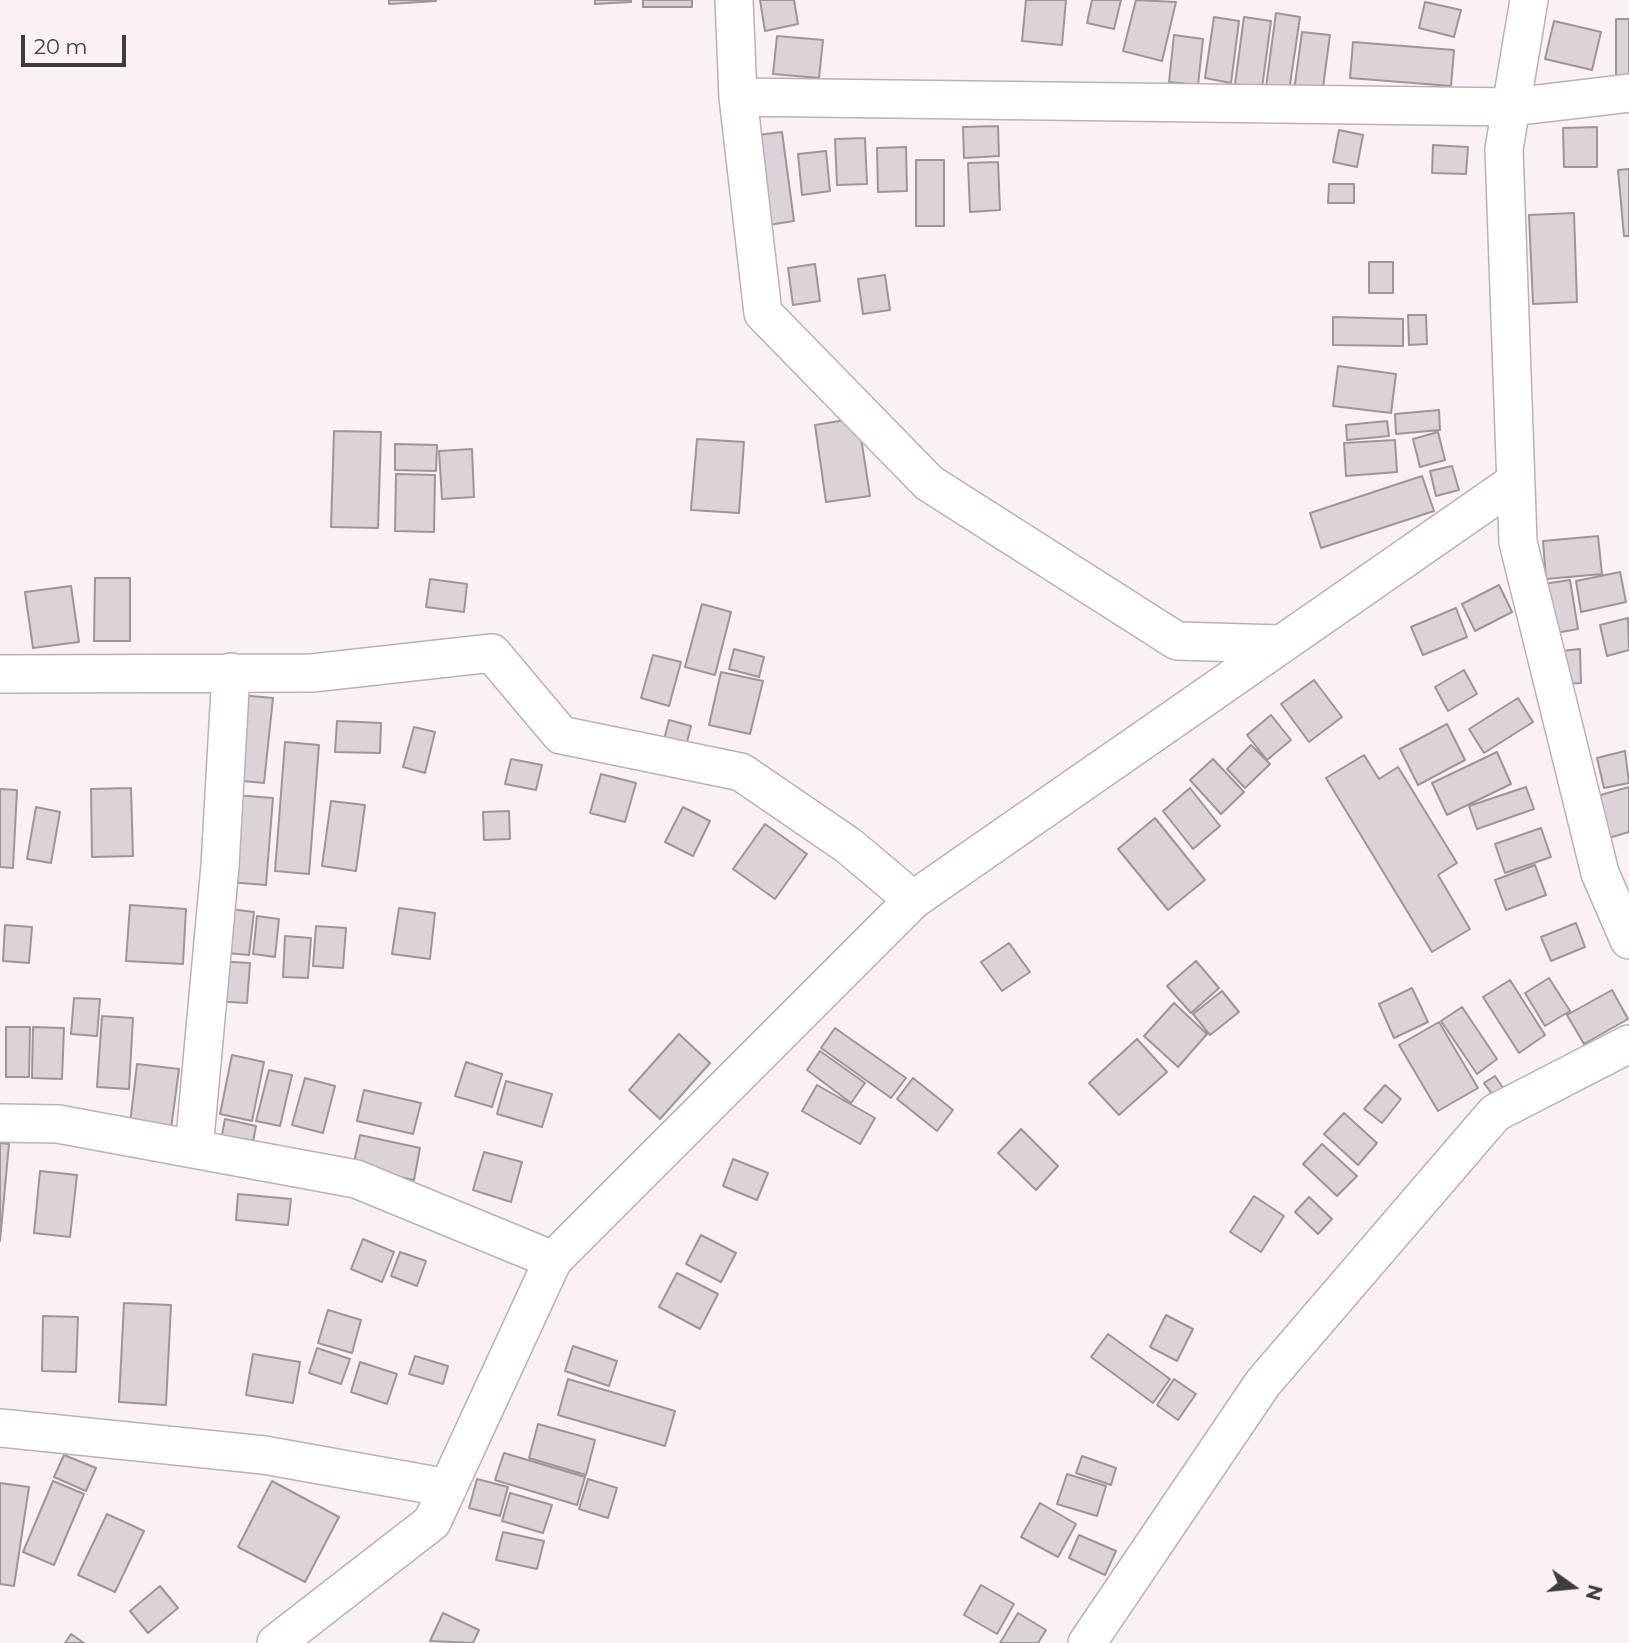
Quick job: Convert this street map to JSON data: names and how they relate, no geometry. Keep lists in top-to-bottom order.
{
  "scale_bar": "20 m",
  "north": "right"
}
